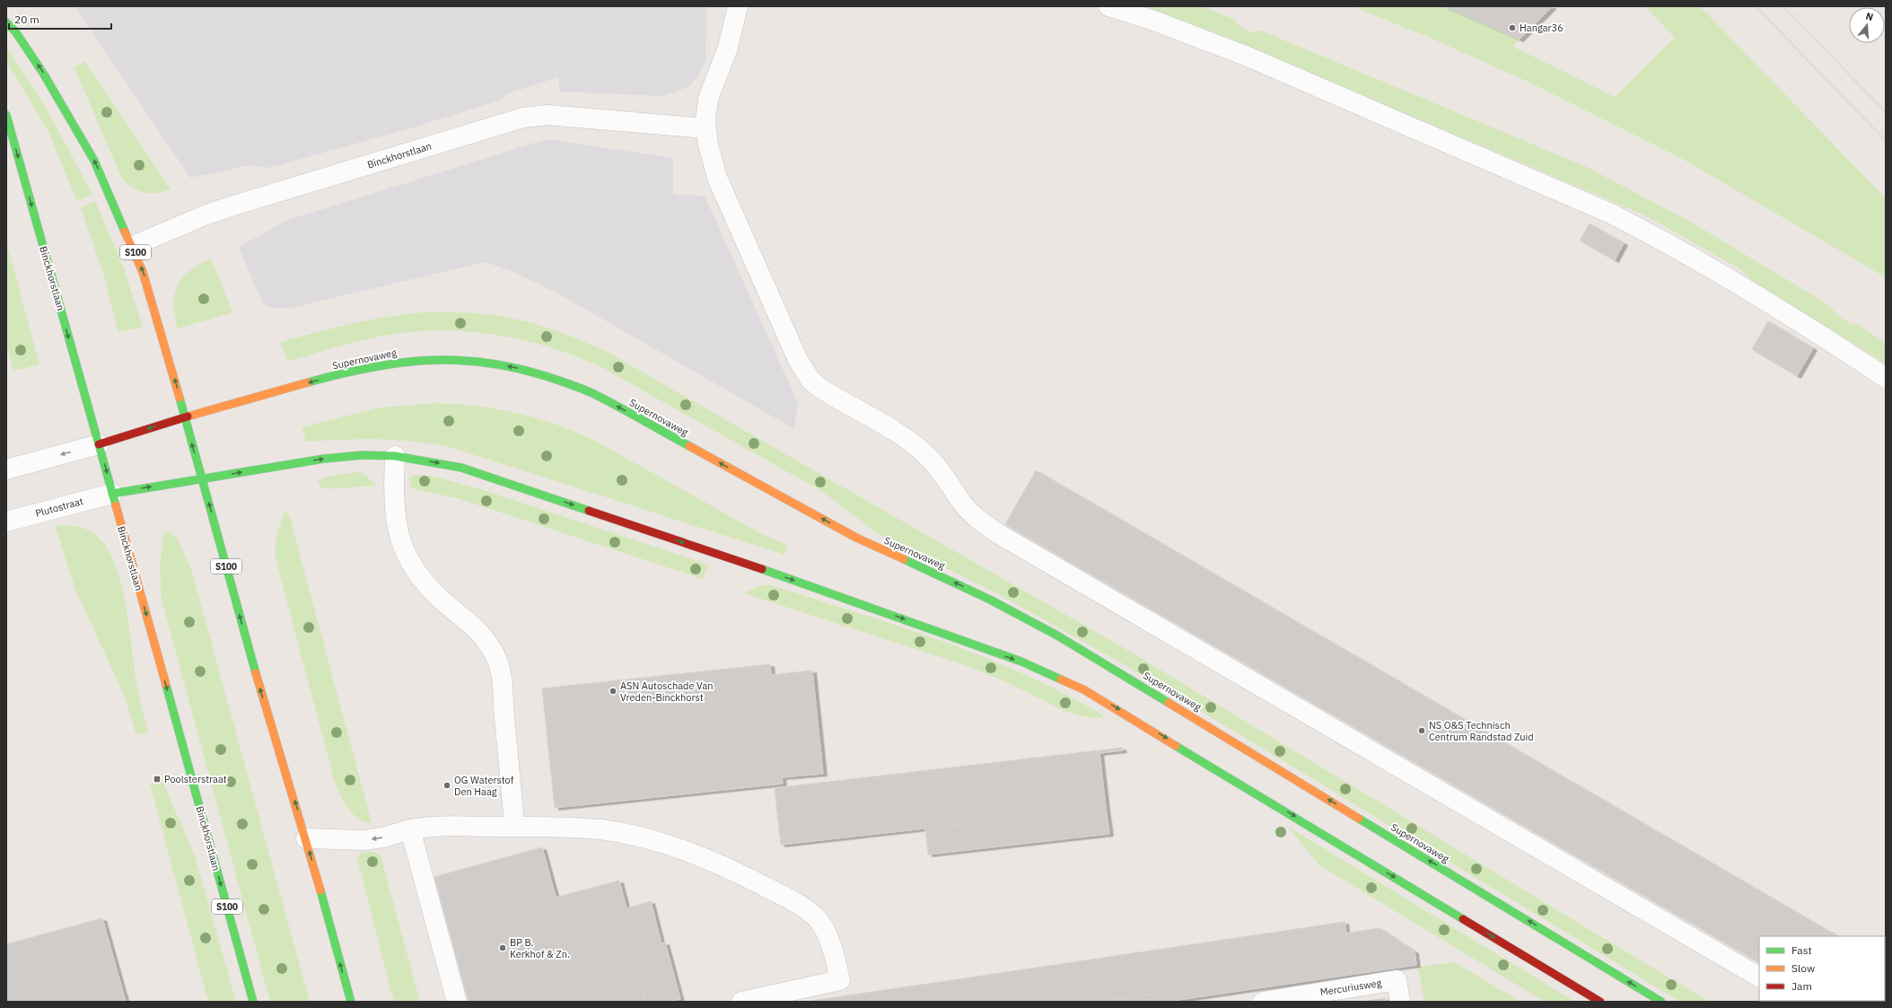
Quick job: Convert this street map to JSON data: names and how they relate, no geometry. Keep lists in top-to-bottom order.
{
  "streets": {
    "main road": ["Binckhorstlaan", "S100", "Supernovaweg"],
    "street": ["Plutostraat", "Mercuriusweg"]
  },
  "crossings": [
    ["Binckhorstlaan", "S100"],
    ["Binckhorstlaan", "Supernovaweg"],
    ["Binckhorstlaan", "Plutostraat"],
    ["S100", "Supernovaweg"]
  ],
  "one_way": ["Binckhorstlaan"],
  "places": {
    "other": [
      "Hangar36",
      "ASN Autoschade Van Vreden-Binckhorst",
      "NS O&S Technisch Centrum Randstad Zuid",
      "OG Waterstof Den Haag",
      "BP B. Kerkhof & Zn."
    ],
    "transit": ["Poolsterstraat"]
  },
  "legend": ["Fast", "Slow", "Jam"],
  "scale_bar": "20 m",
  "north": "top"
}
